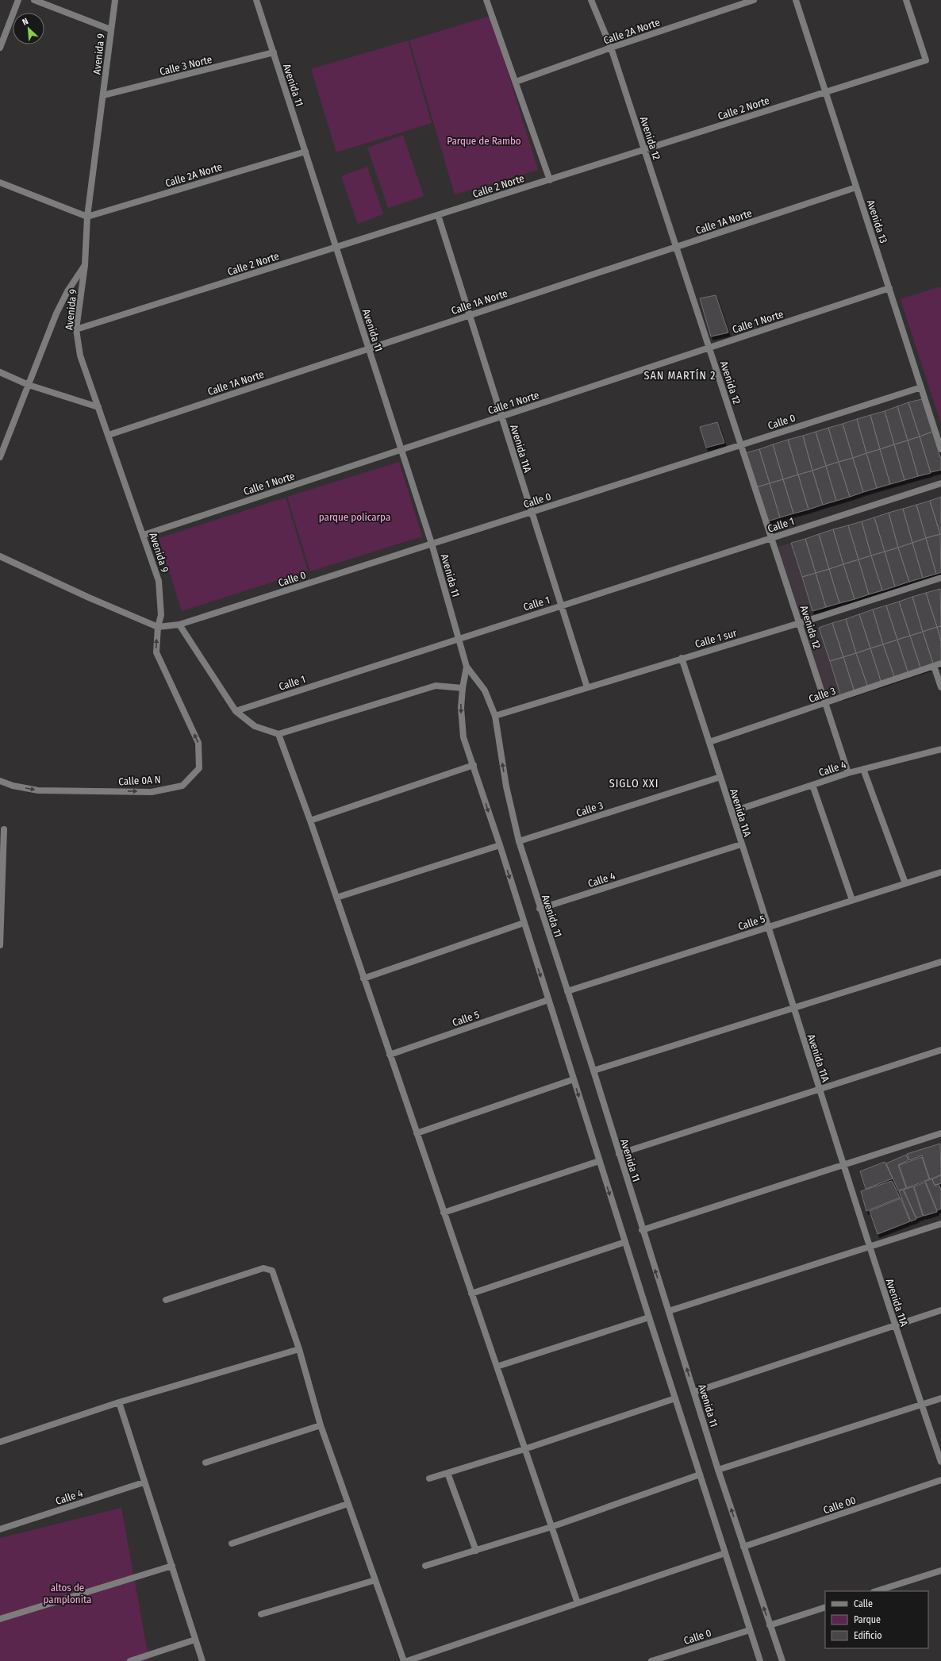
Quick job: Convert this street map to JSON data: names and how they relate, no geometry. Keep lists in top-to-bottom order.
{
  "streets": {
    "street": [
      "Calle 2A Norte",
      "Avenida 9",
      "Calle 3 Norte",
      "Avenida 11",
      "Calle 2 Norte",
      "Avenida 12",
      "Calle 1A Norte",
      "Avenida 13",
      "Calle 1 Norte",
      "Calle 0",
      "Avenida 11A",
      "Calle 1",
      "Calle 1 sur",
      "Calle 3",
      "Calle 4",
      "Calle 0A N",
      "Calle 5",
      "Calle 00"
    ]
  },
  "crossings": [
    ["Calle 2A Norte", "Avenida 9"],
    ["Calle 2A Norte", "Avenida 11"],
    ["Calle 2A Norte", "Avenida 12"],
    ["Avenida 9", "Calle 3 Norte"],
    ["Avenida 9", "Calle 2 Norte"],
    ["Avenida 9", "Calle 1A Norte"],
    ["Avenida 9", "Calle 1 Norte"],
    ["Avenida 9", "Calle 0"],
    ["Avenida 9", "Calle 0A N"],
    ["Calle 3 Norte", "Avenida 11"],
    ["Avenida 11", "Calle 2 Norte"],
    ["Avenida 11", "Calle 1A Norte"],
    ["Avenida 11", "Calle 1 Norte"],
    ["Avenida 11", "Calle 0"],
    ["Avenida 11", "Calle 1"],
    ["Avenida 11", "Calle 1 sur"],
    ["Avenida 11", "Calle 3"],
    ["Avenida 11", "Calle 4"],
    ["Avenida 11", "Calle 5"],
    ["Avenida 11", "Calle 00"],
    ["Calle 2 Norte", "Avenida 12"],
    ["Calle 2 Norte", "Avenida 13"],
    ["Calle 2 Norte", "Avenida 11A"],
    ["Avenida 12", "Calle 1A Norte"],
    ["Avenida 12", "Calle 1 Norte"],
    ["Avenida 12", "Calle 0"],
    ["Avenida 12", "Calle 1"],
    ["Avenida 12", "Calle 1 sur"],
    ["Avenida 12", "Calle 3"],
    ["Avenida 12", "Calle 4"],
    ["Calle 1A Norte", "Avenida 13"],
    ["Calle 1A Norte", "Avenida 11A"],
    ["Avenida 13", "Calle 1 Norte"],
    ["Avenida 13", "Calle 0"],
    ["Calle 1 Norte", "Avenida 11A"],
    ["Calle 0", "Avenida 11A"],
    ["Calle 0", "Calle 0A N"],
    ["Avenida 11A", "Calle 1"],
    ["Avenida 11A", "Calle 1 sur"],
    ["Avenida 11A", "Calle 3"],
    ["Avenida 11A", "Calle 4"],
    ["Avenida 11A", "Calle 5"]
  ],
  "districts": ["SAN MARTÍN 2", "SIGLO XXI"],
  "parks": ["Parque de Rambo", "parque policarpa", "altos de pamplonita"],
  "legend": ["Calle", "Parque", "Edificio"],
  "north": "top left"
}
